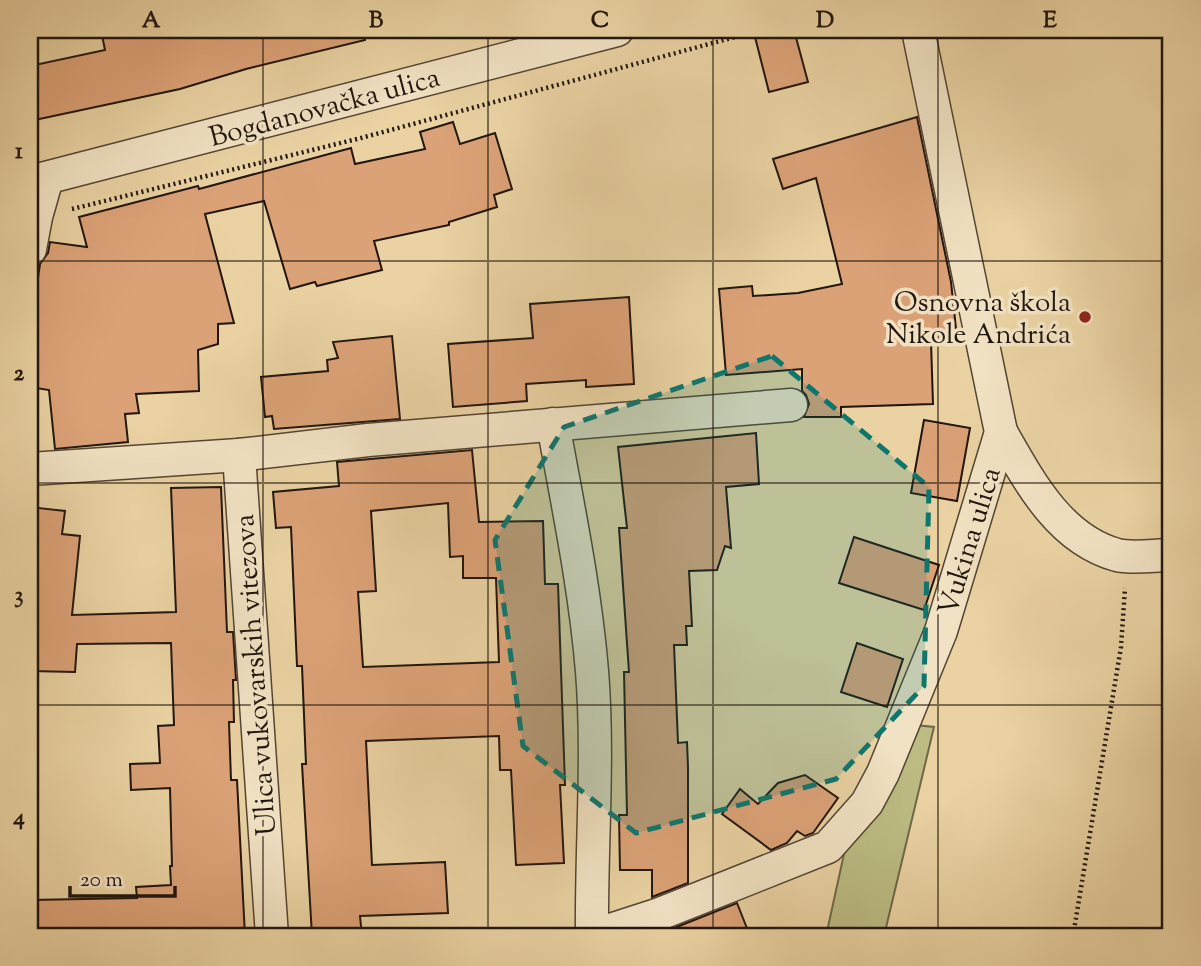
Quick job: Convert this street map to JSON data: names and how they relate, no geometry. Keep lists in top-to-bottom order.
{
  "streets": {
    "street": ["Bogdanovačka ulica", "Vukina ulica", "Ulica vukovarskih vitezova"]
  },
  "places": ["Osnovna škola Nikole Andrića"],
  "scale_bar": "20 m",
  "grid": {
    "columns": [
      "A",
      "B",
      "C",
      "D",
      "E"
    ],
    "rows": [
      "1",
      "2",
      "3",
      "4"
    ]
  }
}
